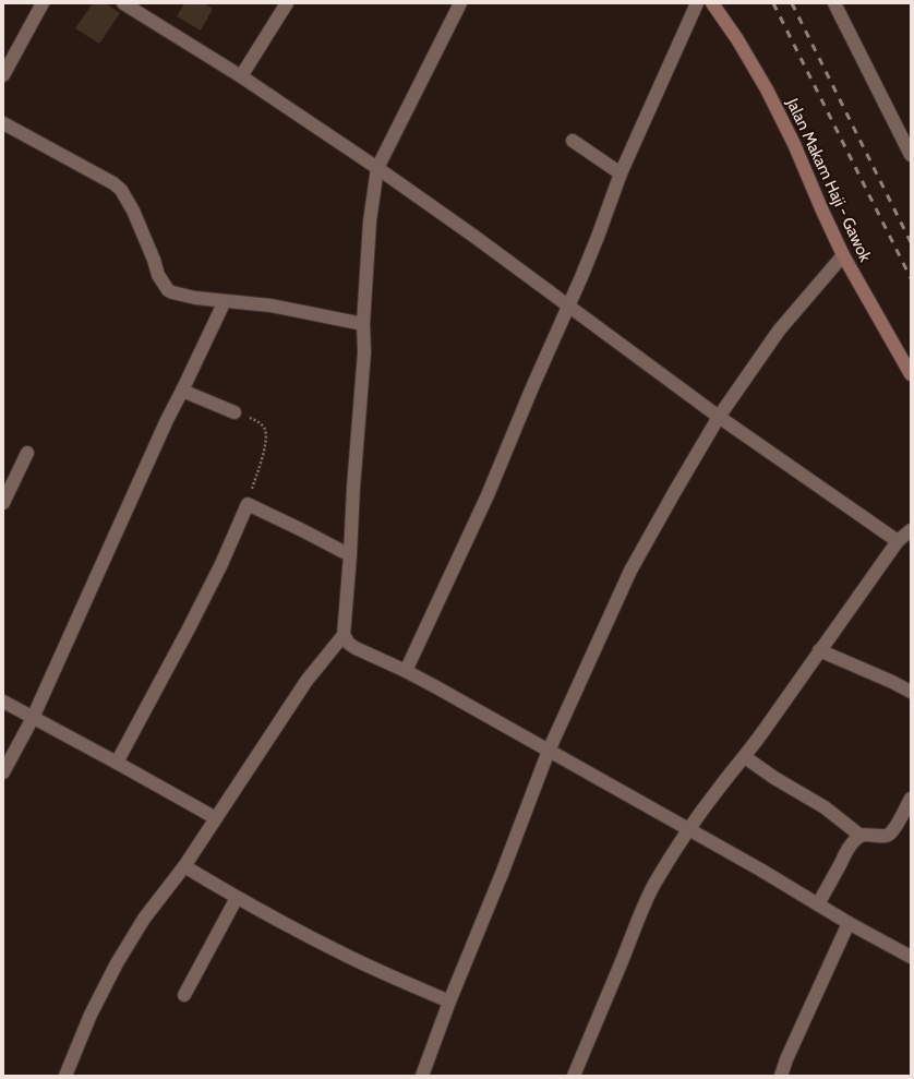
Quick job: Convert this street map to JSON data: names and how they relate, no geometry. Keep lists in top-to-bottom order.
{
  "streets": {
    "street": ["Jalan Makam Haji - Gawok"]
  }
}
